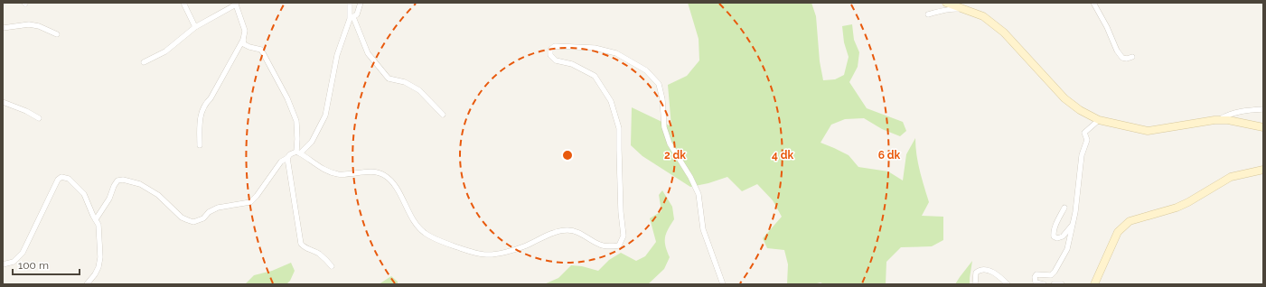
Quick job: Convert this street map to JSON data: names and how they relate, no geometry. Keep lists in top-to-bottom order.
{
  "scale_bar": "100 m",
  "rings": ["2 dk", "4 dk", "6 dk"]
}
